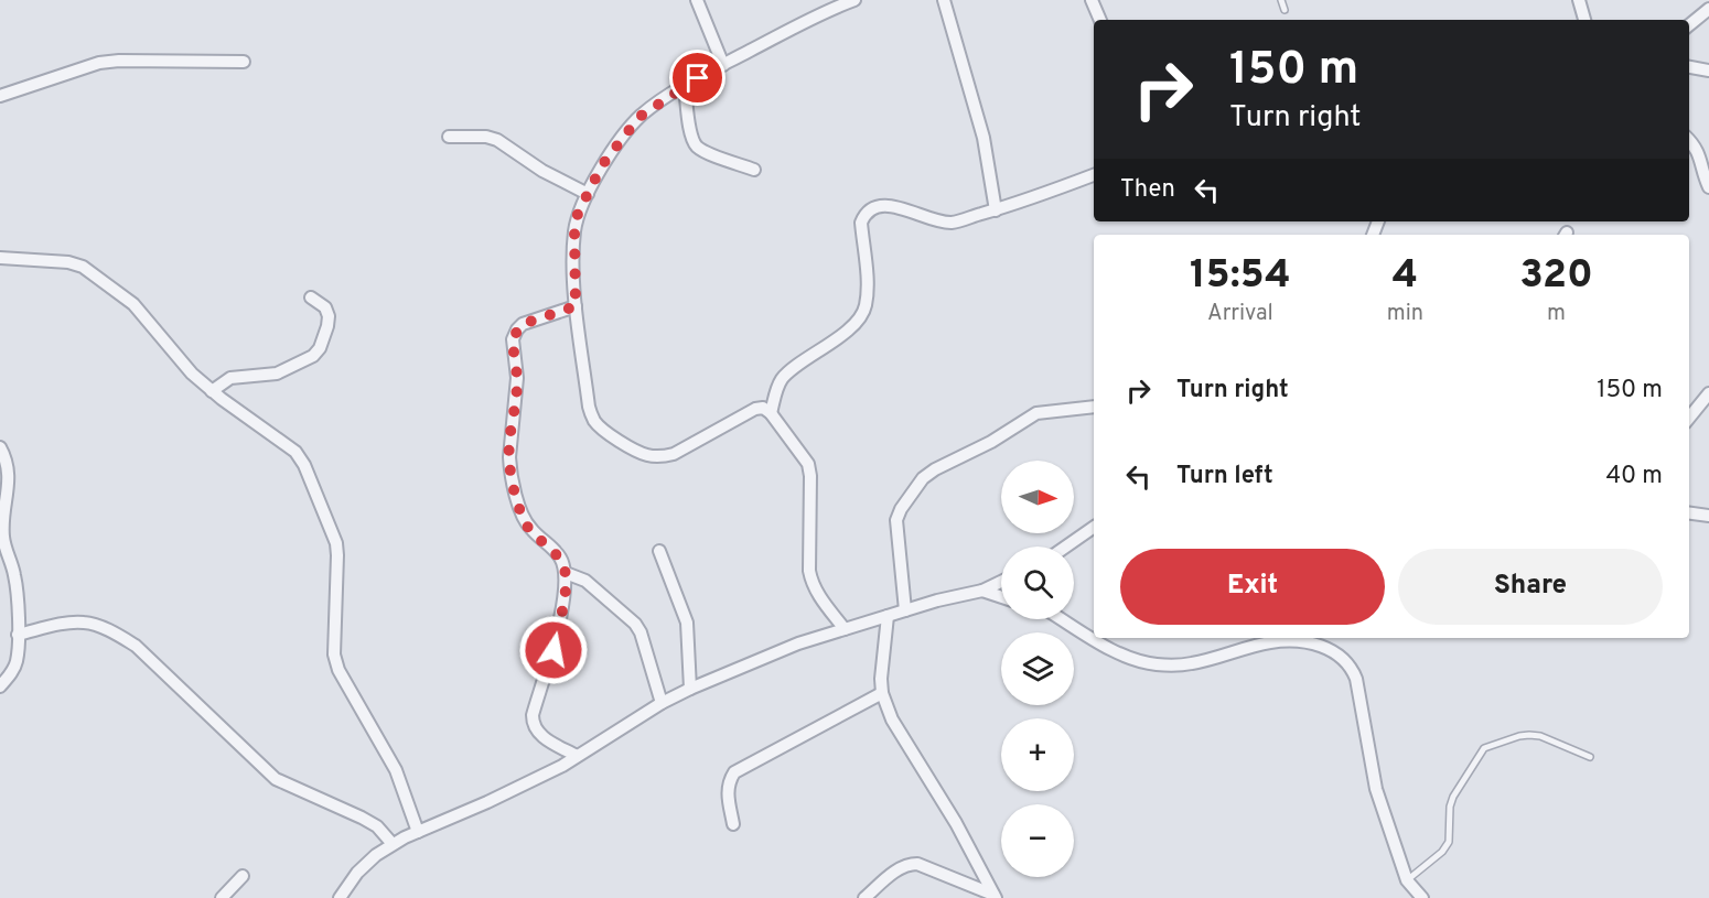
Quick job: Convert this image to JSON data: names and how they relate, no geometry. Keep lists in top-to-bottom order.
{
  "north": "right",
  "page": {
    "turn": ["150 m", "Turn right"],
    "then": "Then",
    "eta": [
      "15:54",
      "Arrival",
      "4",
      "min",
      "320",
      "m"
    ],
    "list": [
      {
        "name": "Turn right",
        "value": "150 m"
      },
      {
        "name": "Turn left",
        "value": "40 m"
      }
    ],
    "map_buttons": ["+", "−"],
    "buttons": ["Exit", "Share"]
  }
}
